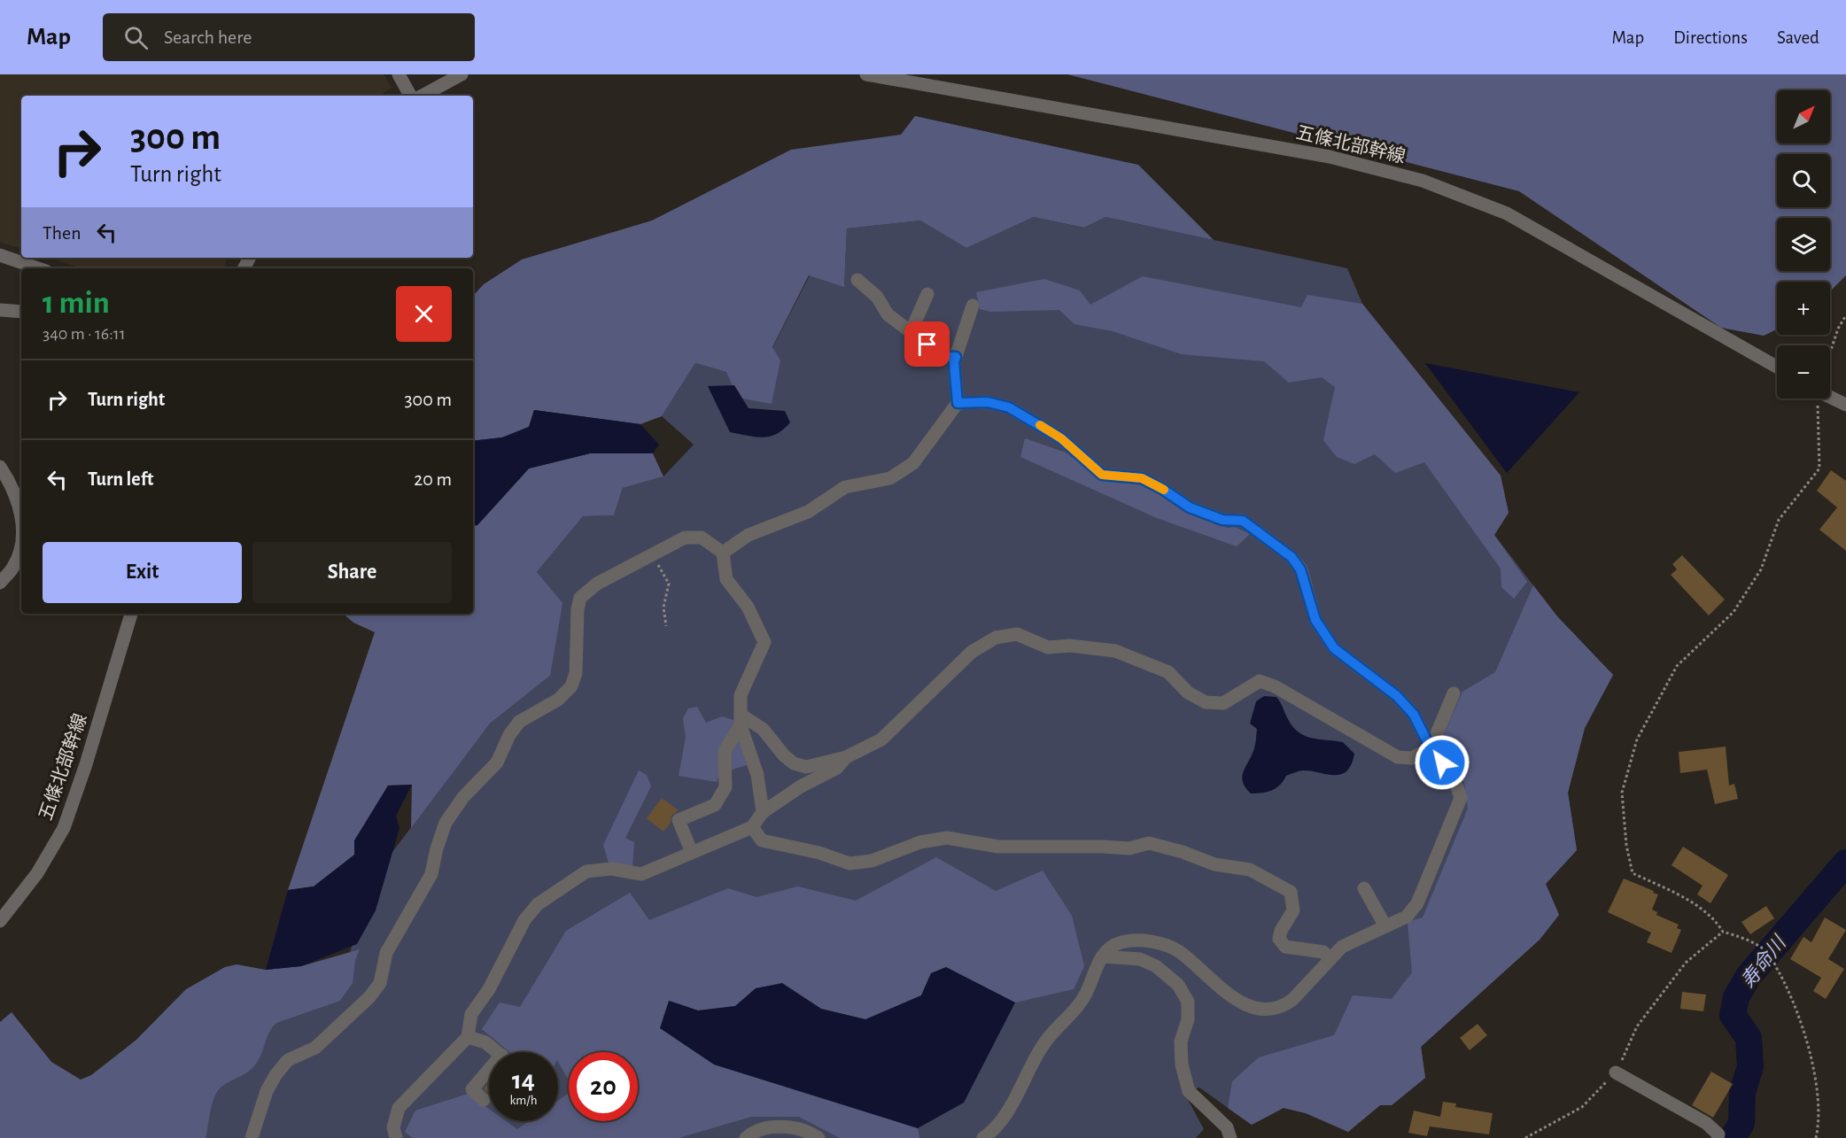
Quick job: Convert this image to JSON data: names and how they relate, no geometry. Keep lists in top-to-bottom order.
{
  "streets": {
    "street": ["五條北部幹線"]
  },
  "water": ["寿命川"],
  "north": "top right",
  "page": {
    "header": "Map",
    "search": "Search here",
    "nav": ["Map", "Directions", "Saved"],
    "map_buttons": ["+", "−"],
    "turn": ["300 m", "Turn right"],
    "then": "Then",
    "heading": ["1 min", "340 m · 16:11"],
    "list": [
      {
        "name": "Turn right",
        "value": "300 m"
      },
      {
        "name": "Turn left",
        "value": "20 m"
      }
    ],
    "buttons": ["Exit", "Share"],
    "speed": "14 km/h",
    "limit": "20"
  }
}
